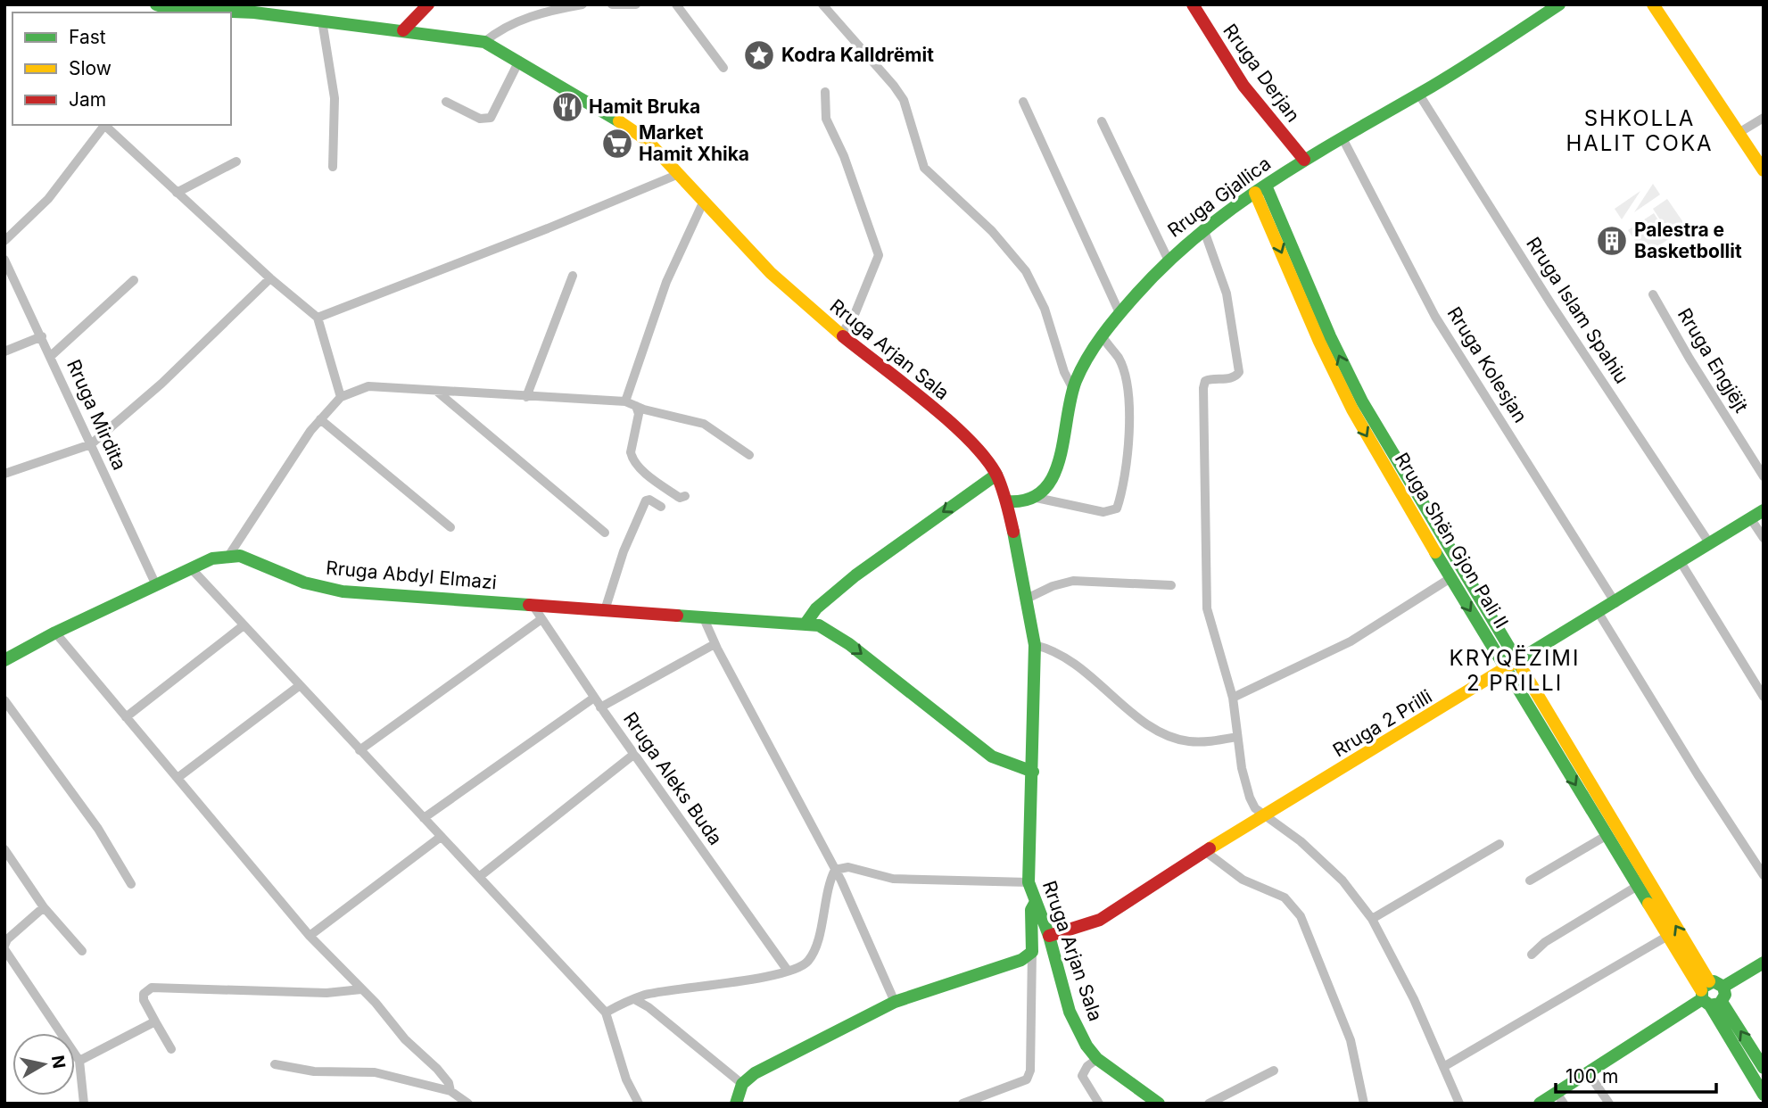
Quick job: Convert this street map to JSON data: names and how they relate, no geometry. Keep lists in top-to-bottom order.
{
  "streets": {
    "street": [
      "Rruga Derjan",
      "Rruga Gjallica",
      "Rruga Islam Spahiu",
      "Rruga Arjan Sala",
      "Rruga Engjëjt",
      "Rruga Kolesjan",
      "Rruga Mirdita",
      "Rruga Shën Gjon Pali II",
      "Rruga Abdyl Elmazi",
      "Rruga 2 Prilli",
      "Rruga Aleks Buda"
    ]
  },
  "crossings": [
    ["Rruga Derjan", "Rruga Gjallica"],
    ["Rruga Gjallica", "Rruga Islam Spahiu"],
    ["Rruga Gjallica", "Rruga Kolesjan"],
    ["Rruga Gjallica", "Rruga Shën Gjon Pali II"],
    ["Rruga Islam Spahiu", "Rruga 2 Prilli"],
    ["Rruga Arjan Sala", "Rruga Abdyl Elmazi"],
    ["Rruga Arjan Sala", "Rruga 2 Prilli"],
    ["Rruga Kolesjan", "Rruga 2 Prilli"],
    ["Rruga Shën Gjon Pali II", "Rruga 2 Prilli"],
    ["Rruga Abdyl Elmazi", "Rruga Aleks Buda"]
  ],
  "districts": ["SHKOLLA HALIT COKA", "KRYQËZIMI 2 PRILLI"],
  "places": {
    "place": ["Kodra Kalldrëmit"],
    "restaurant": ["Hamit Bruka"],
    "supermarket": ["Market Hamit Xhika"],
    "building": ["Palestra e Basketbollit"]
  },
  "legend": ["Fast", "Slow", "Jam"],
  "scale_bar": "100 m",
  "north": "right"
}
